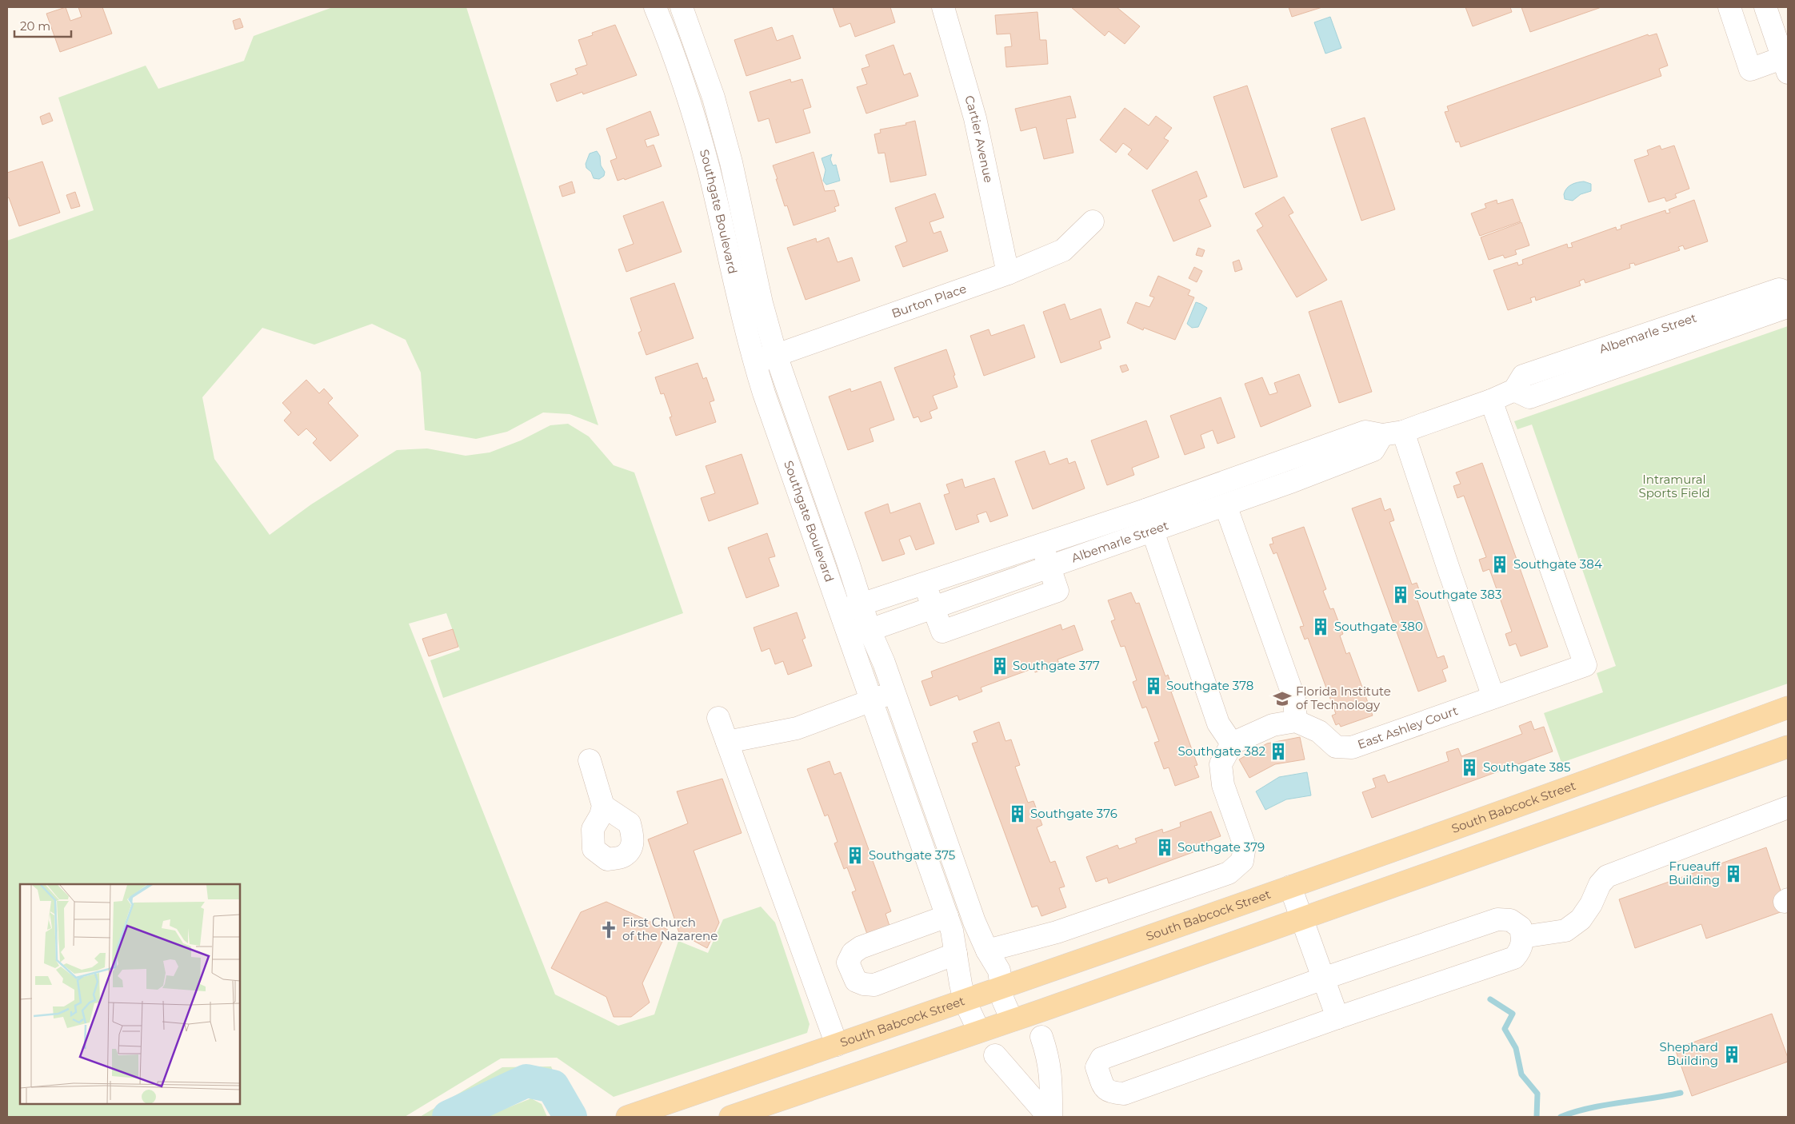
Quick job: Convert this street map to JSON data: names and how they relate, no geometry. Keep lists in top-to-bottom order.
{
  "streets": {
    "main road": ["South Babcock Street"],
    "street": [
      "Cartier Avenue",
      "Southgate Boulevard",
      "Burton Place",
      "Albemarle Street",
      "East Ashley Court"
    ]
  },
  "crossings": [
    ["Cartier Avenue", "Burton Place"],
    ["Southgate Boulevard", "Burton Place"],
    ["Southgate Boulevard", "Albemarle Street"],
    ["Southgate Boulevard", "South Babcock Street"],
    ["Albemarle Street", "East Ashley Court"]
  ],
  "parks": ["Intramural Sports Field"],
  "places": {
    "building": [
      "Southgate 384",
      "Southgate 383",
      "Southgate 380",
      "Southgate 377",
      "Southgate 378",
      "Southgate 382",
      "Southgate 385",
      "Southgate 376",
      "Southgate 379",
      "Southgate 375",
      "Frueauff Building",
      "Shephard Building"
    ],
    "school or university": ["Florida Institute of Technology"],
    "church": ["First Church of the Nazarene"]
  },
  "scale_bar": "20 m"
}
